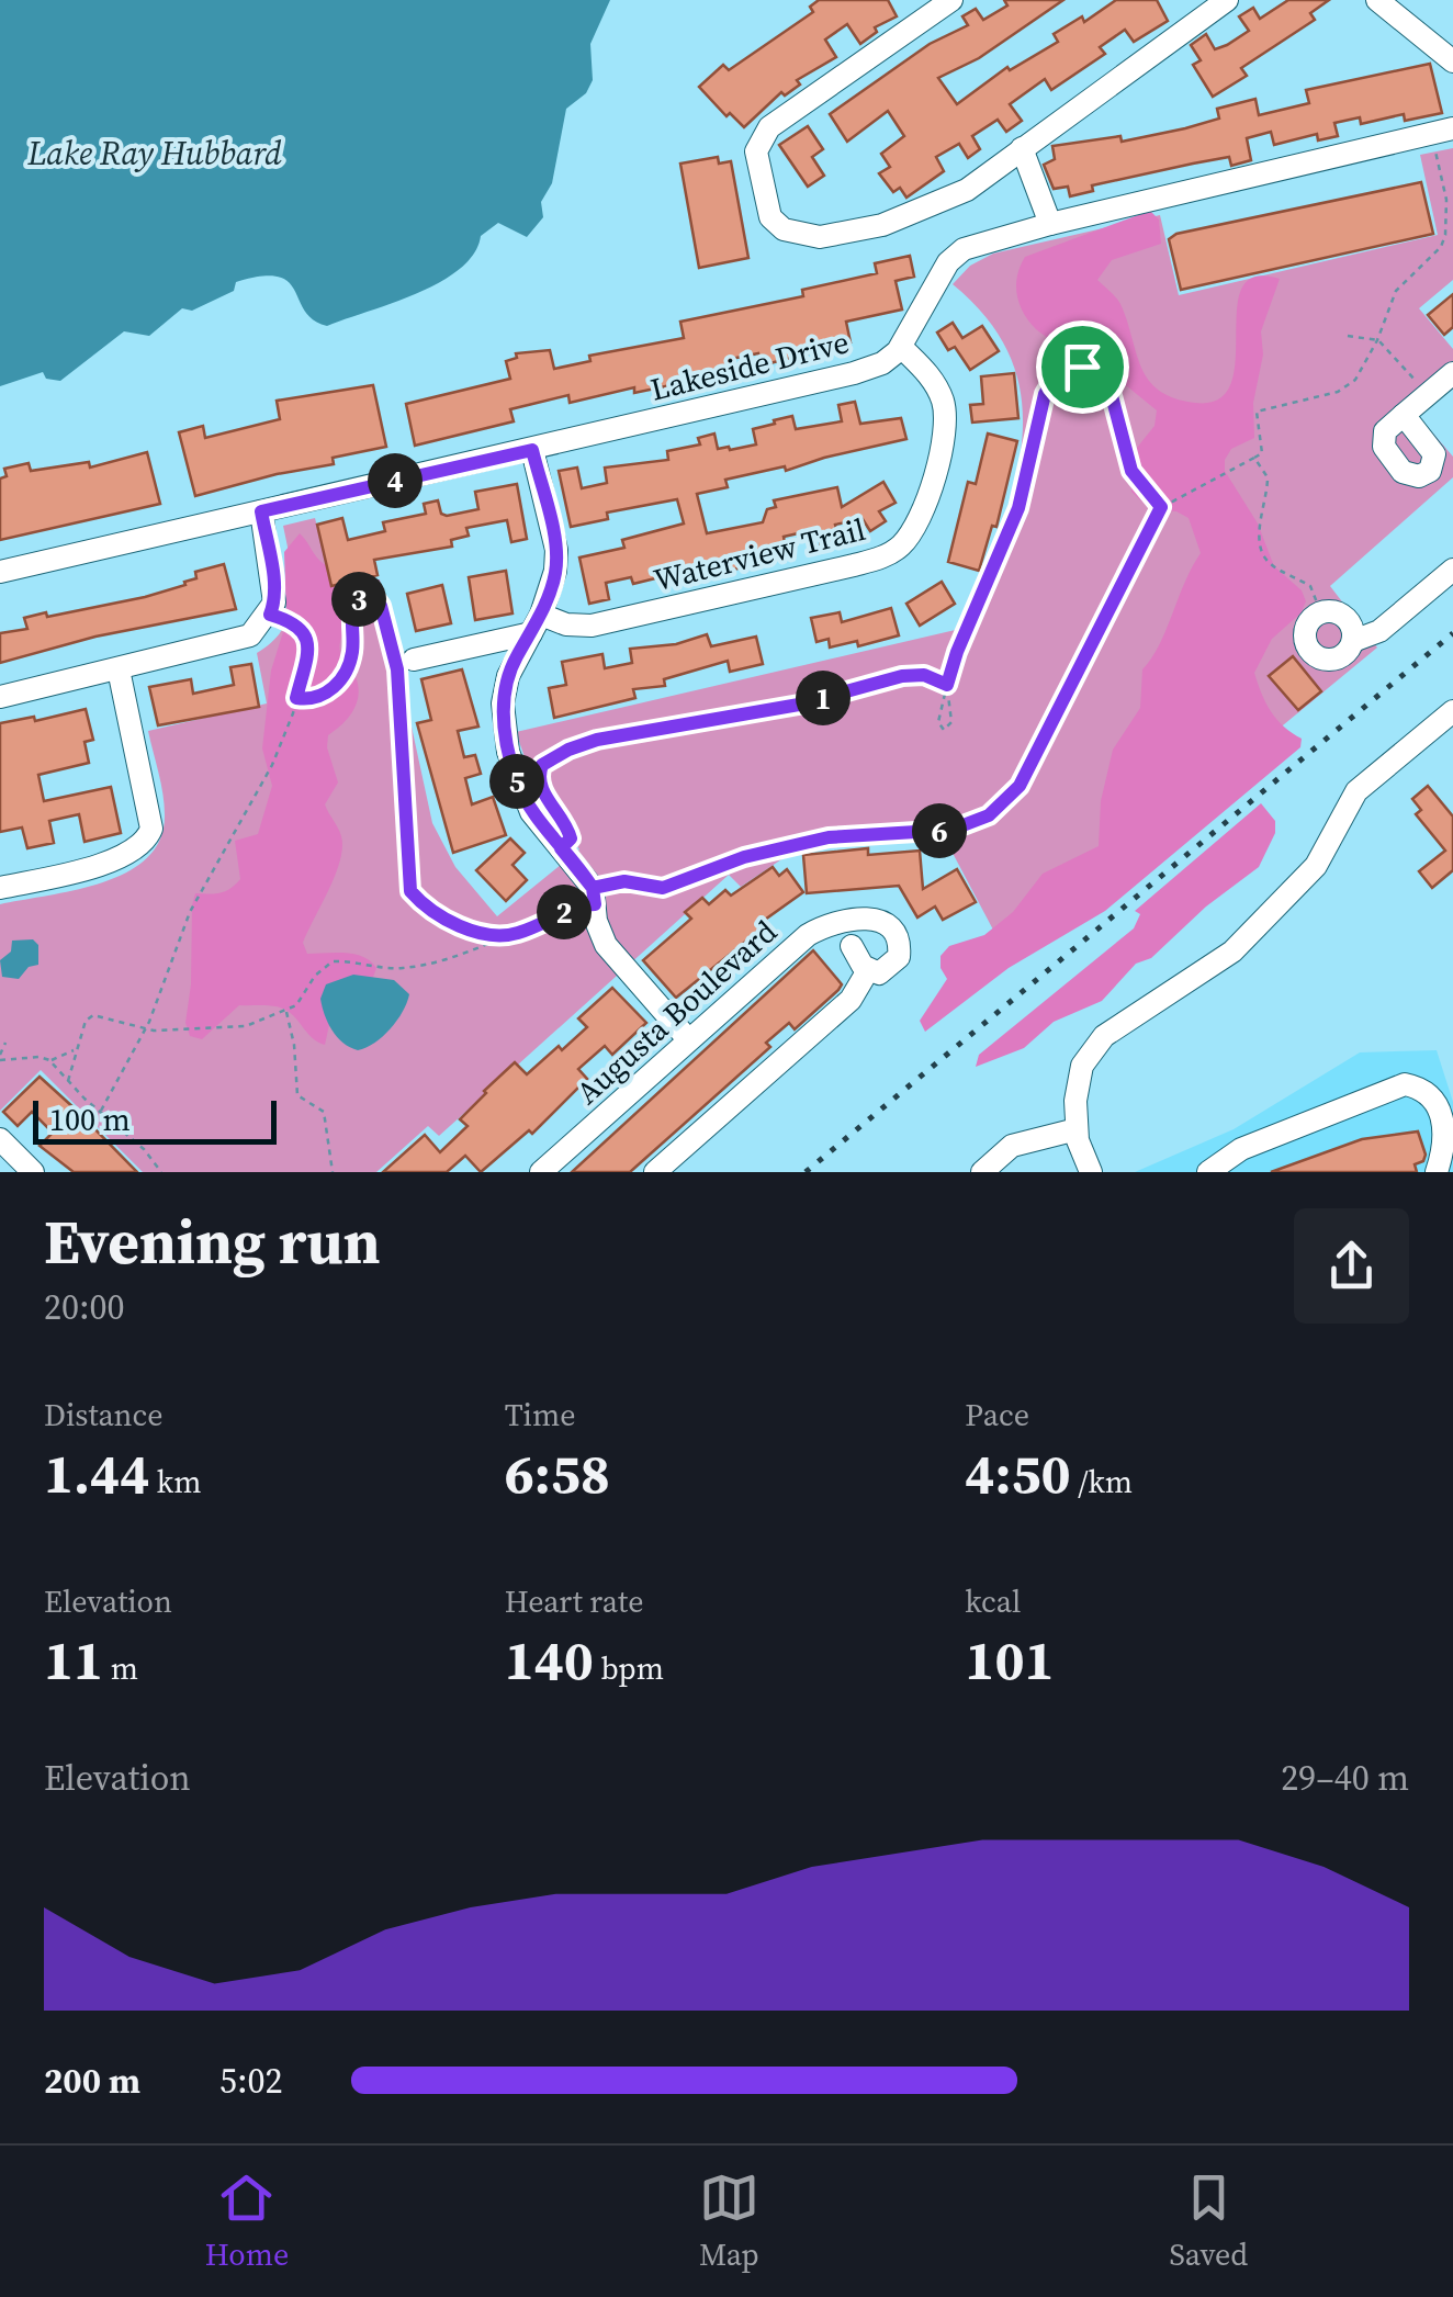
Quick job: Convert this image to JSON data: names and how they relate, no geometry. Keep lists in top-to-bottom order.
{
  "streets": {
    "street": ["Lakeside Drive", "Waterview Trail", "Augusta Boulevard"]
  },
  "crossings": [
    ["Lakeside Drive", "Waterview Trail"]
  ],
  "water": ["Lake Ray Hubbard"],
  "scale_bar": "100 m",
  "page": {
    "pins": [
      "4",
      "3",
      "1",
      "5",
      "6",
      "2"
    ],
    "scale": "100 m",
    "heading": ["Evening run", "20:00"],
    "stats": [
      ["Distance", "1.44 km"],
      ["Time", "6:58"],
      ["Pace", "4:50 /km"],
      ["Elevation", "11 m"],
      ["Heart rate", "140 bpm"],
      ["kcal", "101"]
    ],
    "chart": ["Elevation", "29–40 m"],
    "list": [
      {
        "name": "200 m",
        "note": "5:02"
      }
    ],
    "tabs": ["Home", "Map", "Saved"]
  }
}
